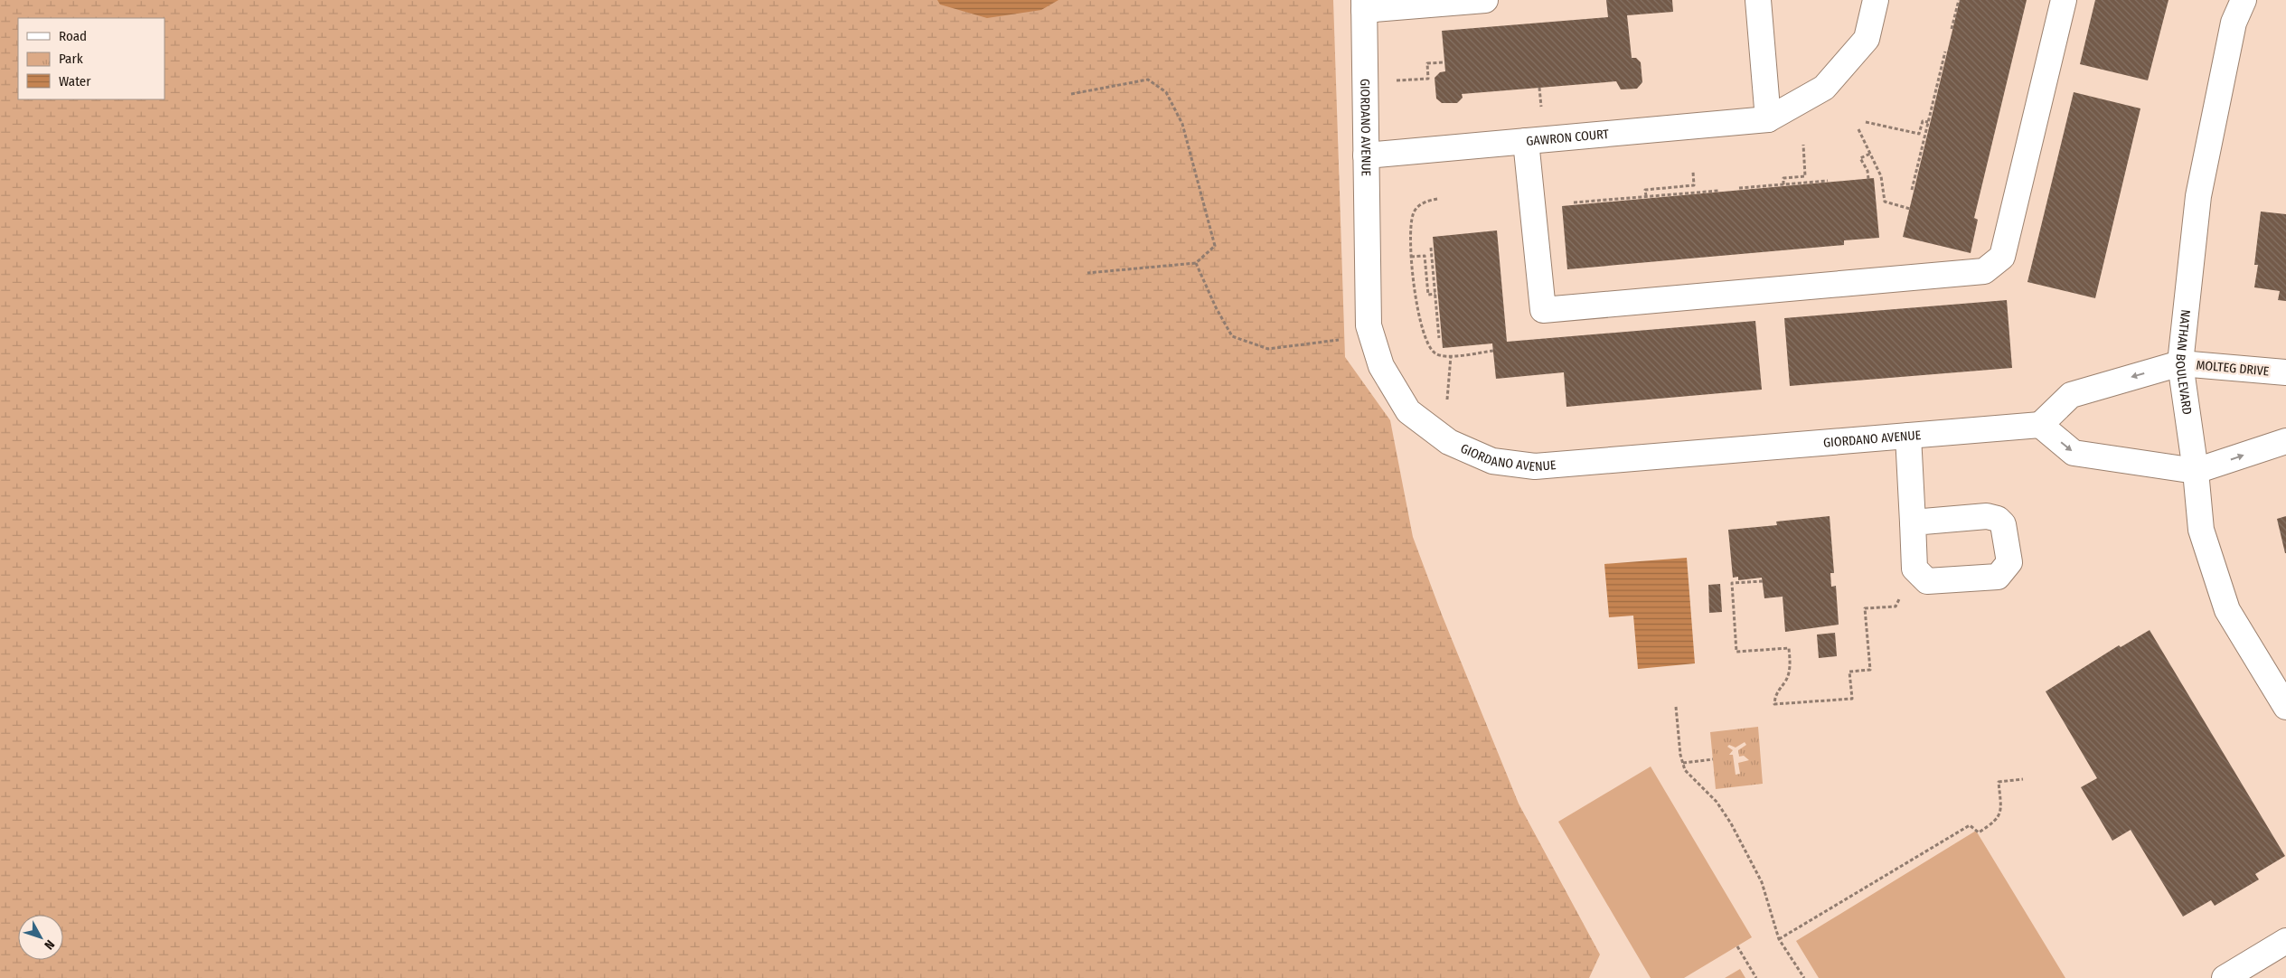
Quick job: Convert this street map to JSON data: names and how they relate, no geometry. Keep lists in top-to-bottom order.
{
  "streets": {
    "street": [
      "GIORDANO AVENUE",
      "GAWRON COURT",
      "NATHAN BOULEVARD",
      "MOLTEG DRIVE"
    ]
  },
  "crossings": [
    ["GIORDANO AVENUE", "GAWRON COURT"],
    ["NATHAN BOULEVARD", "MOLTEG DRIVE"]
  ],
  "legend": ["Road", "Park", "Water"],
  "north": "bottom right"
}
